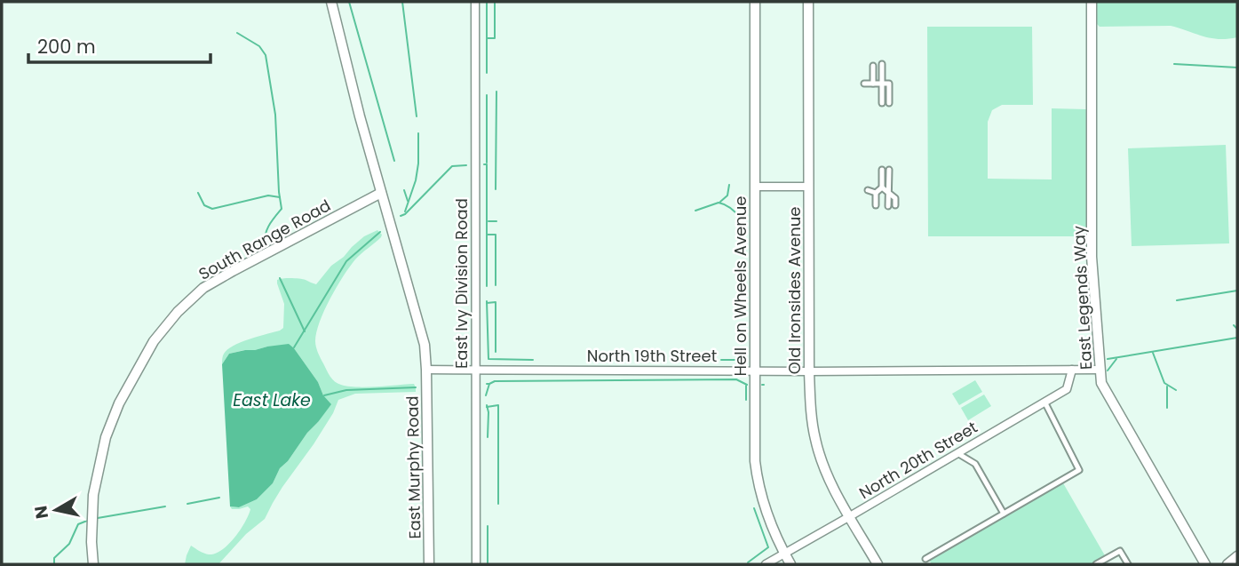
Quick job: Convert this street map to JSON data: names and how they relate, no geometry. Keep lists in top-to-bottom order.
{
  "streets": {
    "street": [
      "South Range Road",
      "East Ivy Division Road",
      "Hell on Wheels Avenue",
      "Old Ironsides Avenue",
      "East Legends Way",
      "North 19th Street",
      "North 20th Street",
      "East Murphy Road"
    ]
  },
  "crossings": [
    ["South Range Road", "East Murphy Road"],
    ["East Ivy Division Road", "North 19th Street"],
    ["Hell on Wheels Avenue", "North 19th Street"],
    ["Hell on Wheels Avenue", "North 20th Street"],
    ["Old Ironsides Avenue", "North 19th Street"],
    ["Old Ironsides Avenue", "North 20th Street"],
    ["East Legends Way", "North 19th Street"],
    ["North 19th Street", "North 20th Street"],
    ["North 19th Street", "East Murphy Road"]
  ],
  "water": ["East Lake"],
  "scale_bar": "200 m",
  "north": "left"
}
